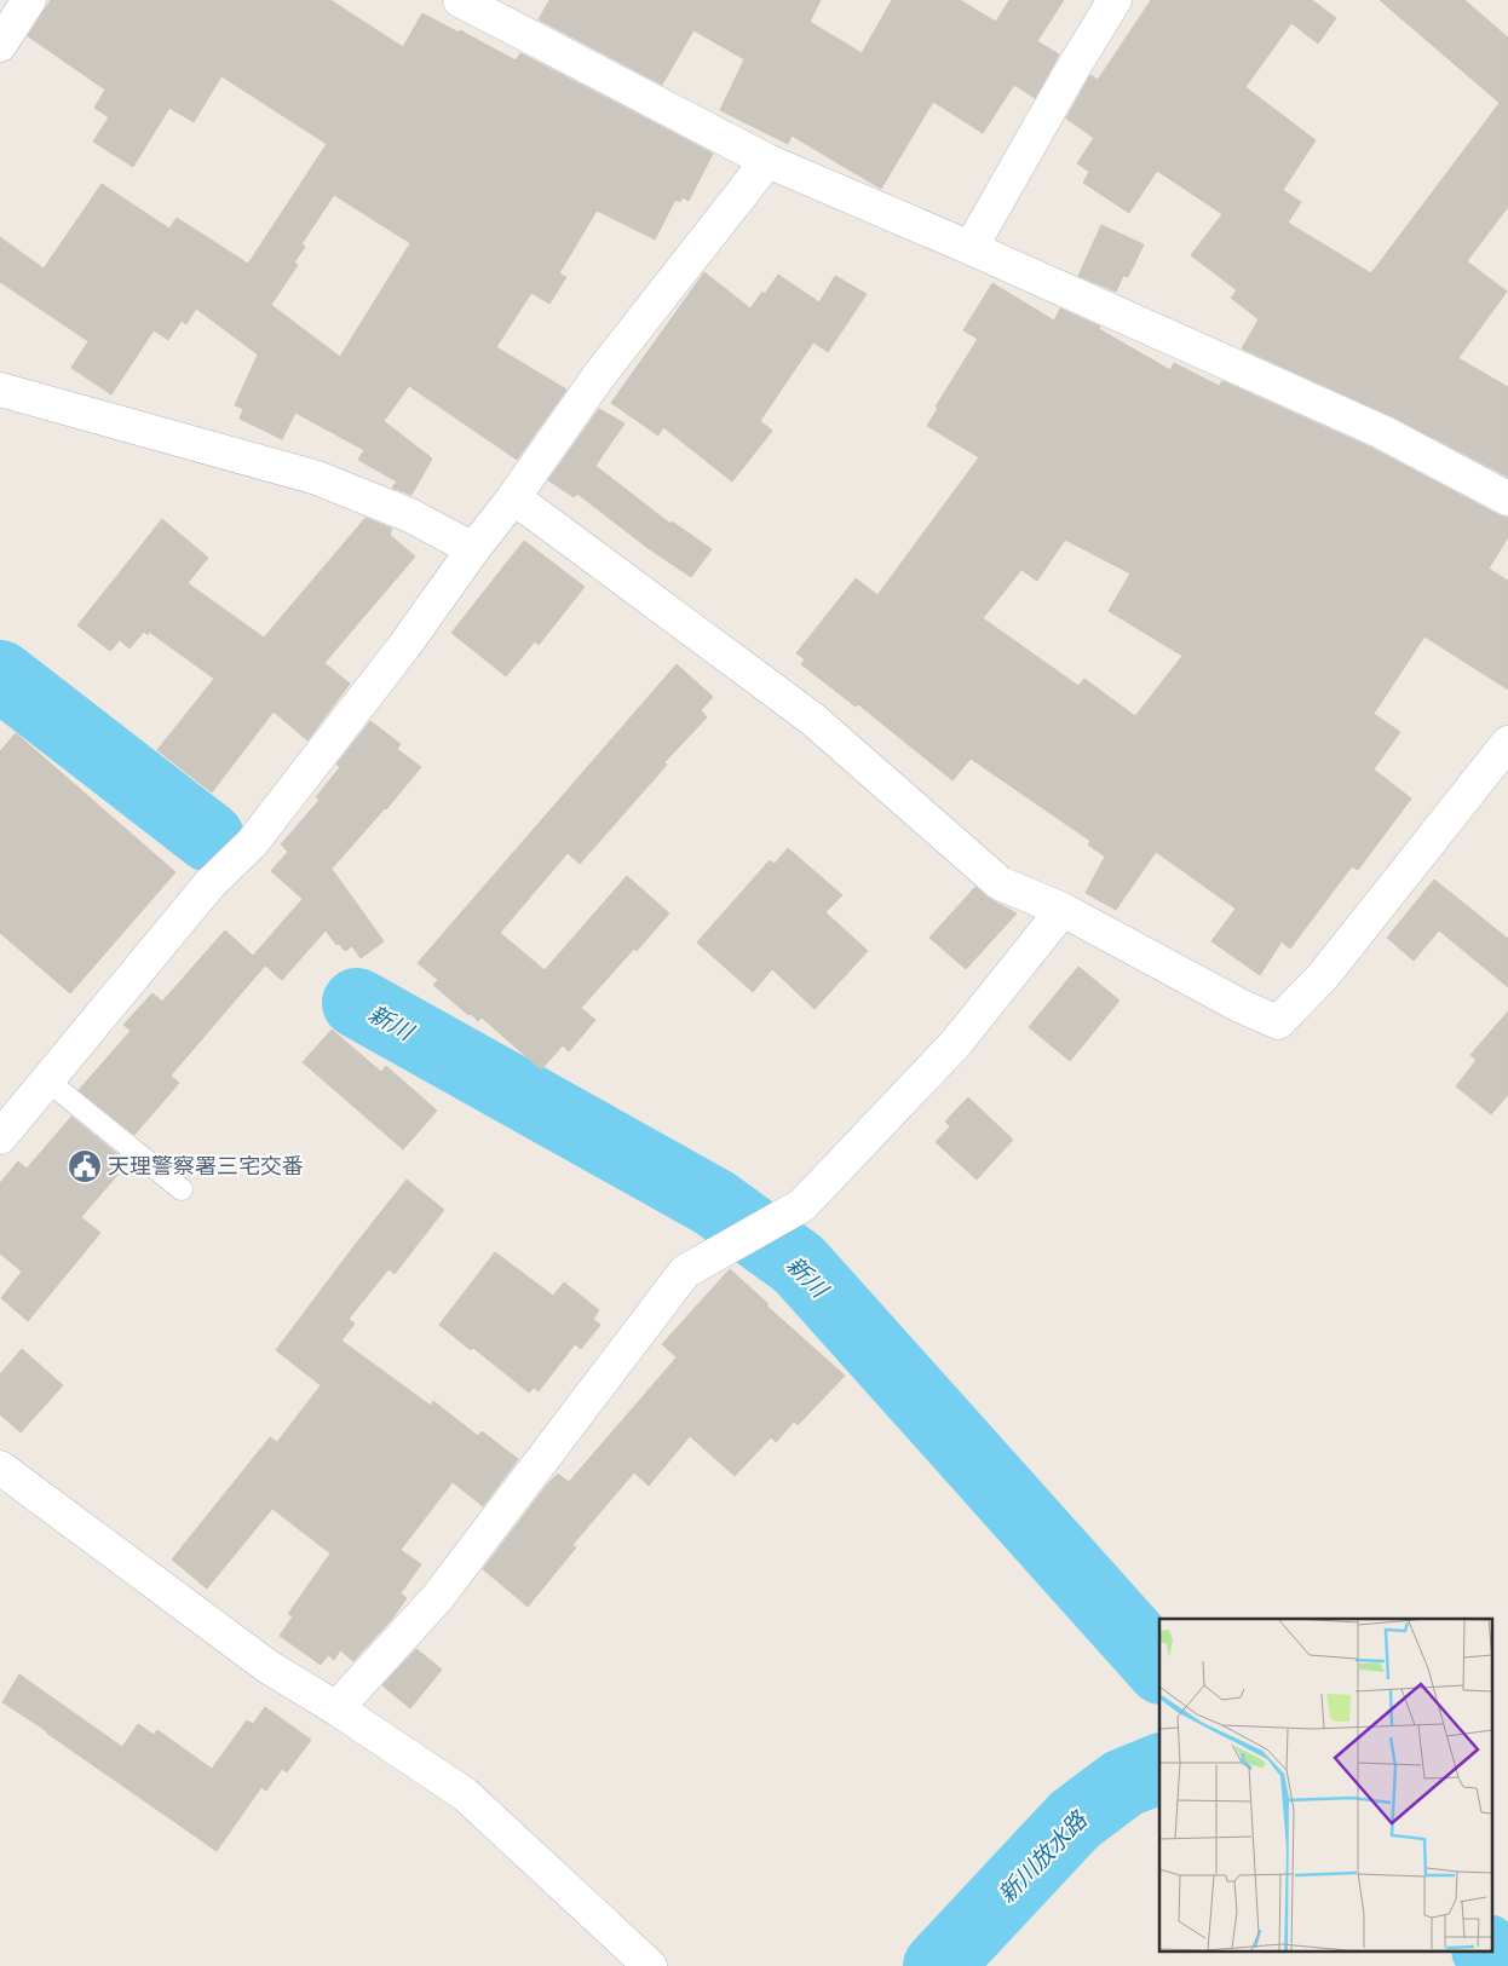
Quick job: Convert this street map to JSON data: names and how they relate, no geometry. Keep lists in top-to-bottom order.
{
  "water": ["新川", "新川放水路"],
  "places": {
    "public building": ["天理警察署三宅交番"]
  }
}
